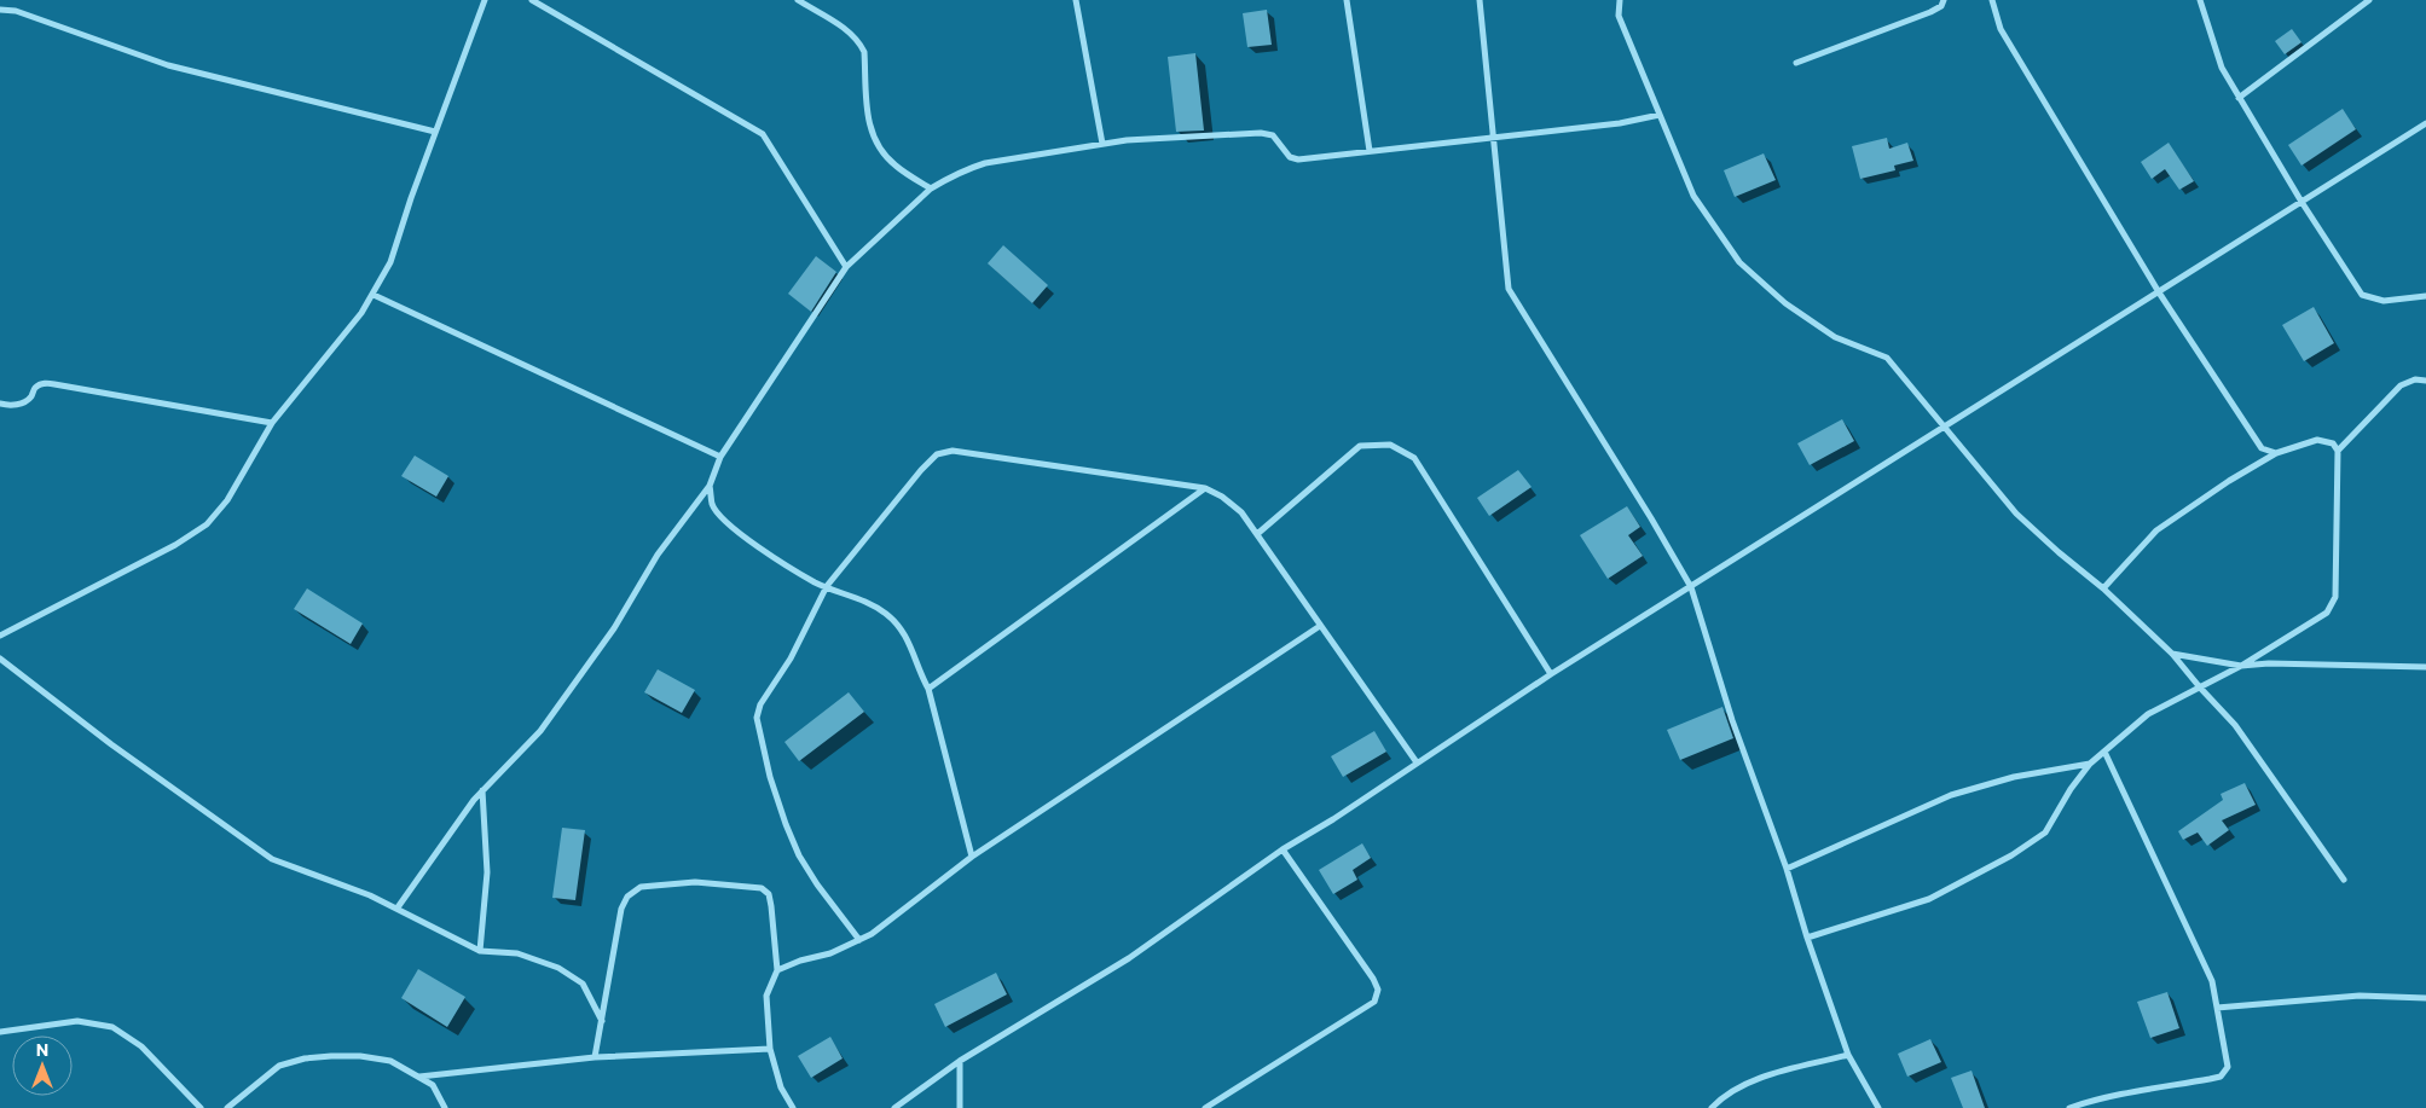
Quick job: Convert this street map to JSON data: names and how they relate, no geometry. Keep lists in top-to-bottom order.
{
  "north": "top"
}
